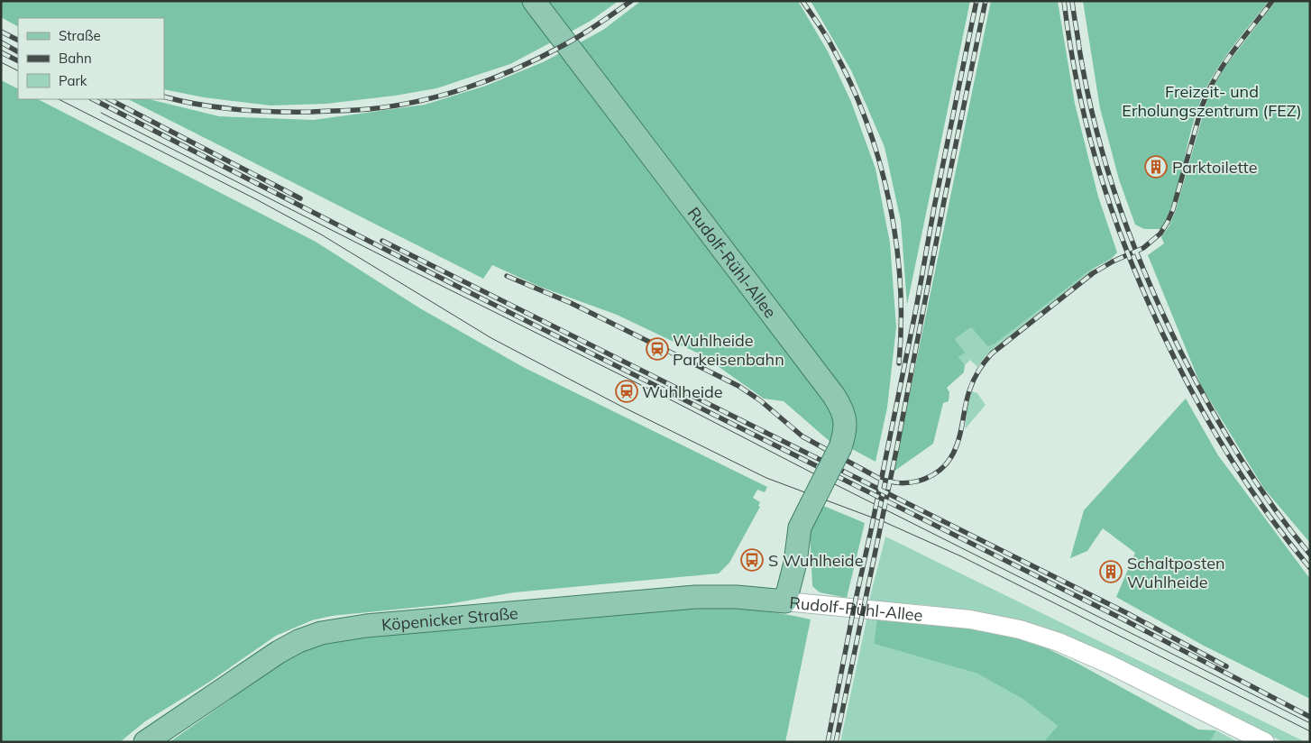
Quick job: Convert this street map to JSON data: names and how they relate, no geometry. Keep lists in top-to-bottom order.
{
  "streets": {
    "main road": ["Rudolf-Rühl-Allee", "Köpenicker Straße"]
  },
  "crossings": [
    ["Rudolf-Rühl-Allee", "Köpenicker Straße"]
  ],
  "parks": ["Freizeit- und Erholungszentrum (FEZ)"],
  "places": {
    "building": ["Parktoilette", "Schaltposten Wuhlheide"],
    "station": ["Wuhlheide Parkeisenbahn", "Wuhlheide"],
    "bus stop": ["S Wuhlheide"]
  },
  "legend": ["Straße", "Bahn", "Park"]
}
